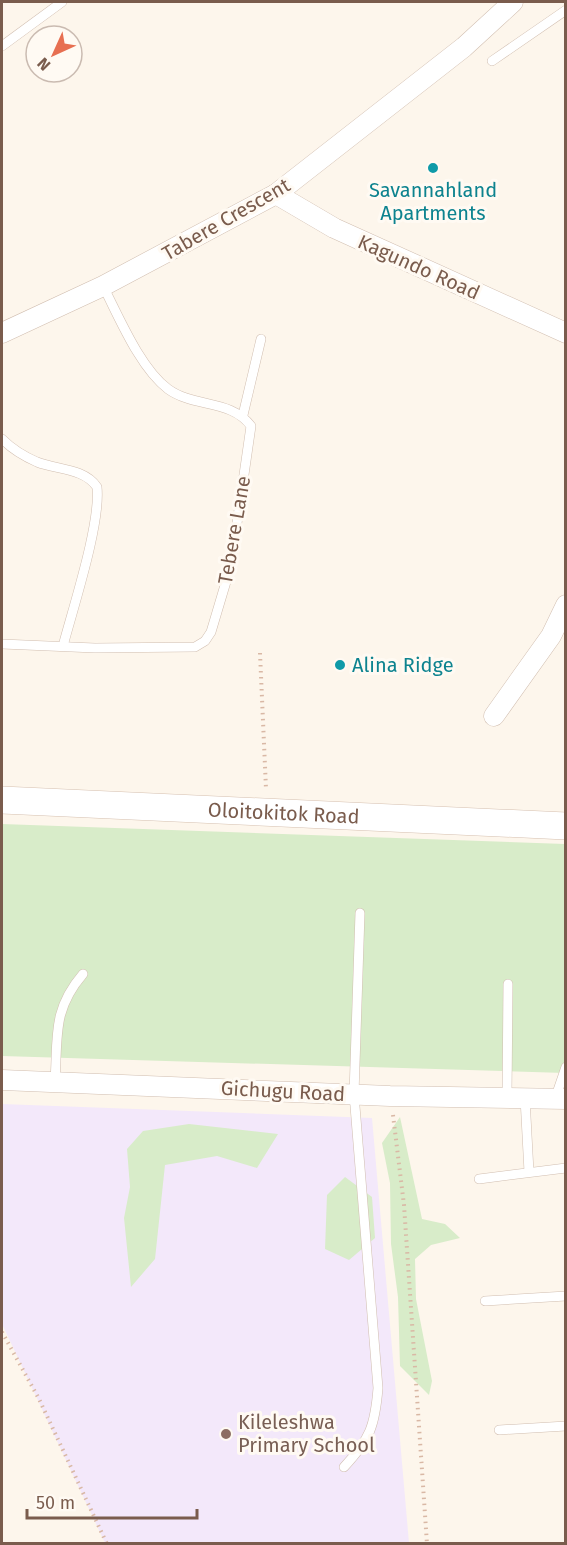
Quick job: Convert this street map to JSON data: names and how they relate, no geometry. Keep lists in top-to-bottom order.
{
  "streets": {
    "main road": ["Oloitokitok Road"],
    "street": ["Tabere Crescent", "Kagundo Road", "Gichugu Road"],
    "lane": ["Tebere Lane"]
  },
  "crossings": [
    ["Tabere Crescent", "Kagundo Road"]
  ],
  "places": ["Savannahland Apartments", "Alina Ridge", "Kileleshwa Primary School"],
  "scale_bar": "50 m",
  "north": "bottom left"
}
